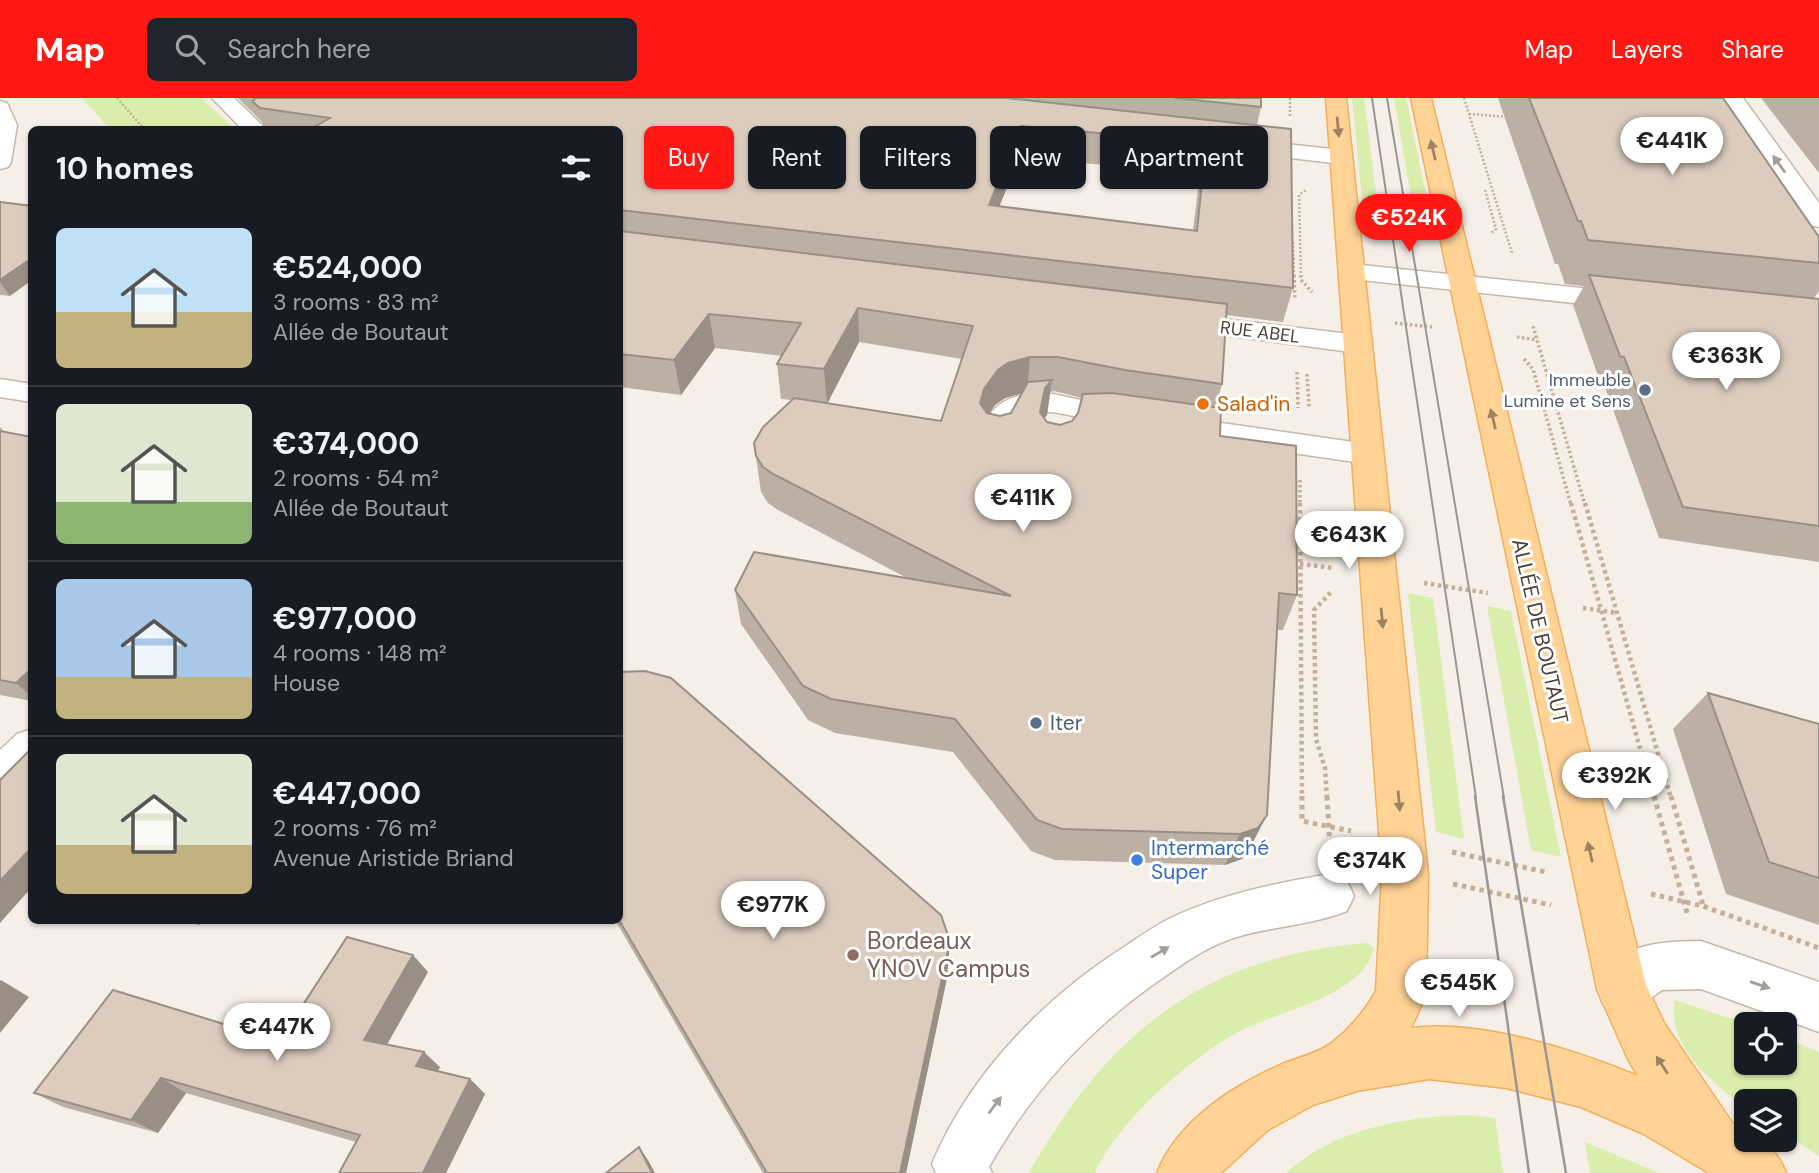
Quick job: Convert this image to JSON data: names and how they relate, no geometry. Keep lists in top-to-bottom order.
{
  "streets": {
    "main road": ["ALLÉE DE BOUTAUT"],
    "street": ["RUE ABEL"]
  },
  "places": [
    "Immeuble Lumine et Sens",
    "Salad'in",
    "Iter",
    "Intermarché Super",
    "Bordeaux YNOV Campus"
  ],
  "page": {
    "header": "Map",
    "search": "Search here",
    "nav": ["Map", "Layers", "Share"],
    "price": [
      "€441K",
      "€524K",
      "€363K",
      "€411K",
      "€643K",
      "€392K",
      "€374K",
      "€977K",
      "€545K",
      "€447K"
    ],
    "chip": [
      "Buy",
      "Rent",
      "Filters",
      "New",
      "Apartment"
    ],
    "heading": "10 homes",
    "list": [
      {
        "name": "€524,000",
        "note": "3 rooms · 83 m² · Allée de Boutaut"
      },
      {
        "name": "€374,000",
        "note": "2 rooms · 54 m² · Allée de Boutaut"
      },
      {
        "name": "€977,000",
        "note": "4 rooms · 148 m² · House"
      },
      {
        "name": "€447,000",
        "note": "2 rooms · 76 m² · Avenue Aristide Briand"
      }
    ]
  }
}
